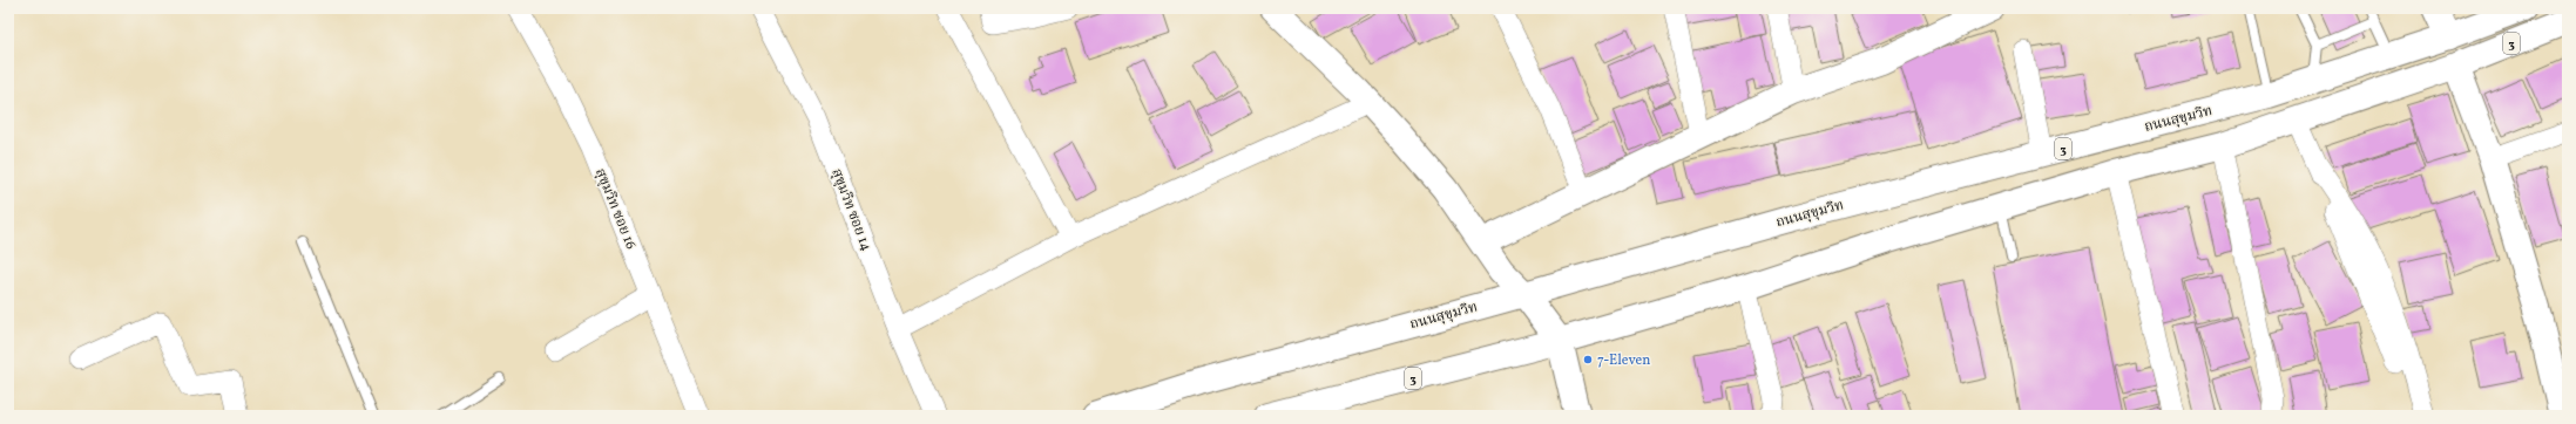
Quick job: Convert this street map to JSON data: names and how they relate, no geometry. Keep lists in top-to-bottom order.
{
  "streets": {
    "main road": ["3", "ถนนสุขุมวิท"],
    "street": ["สุขุมวิท ซอย 16", "สุขุมวิท ซอย 14"]
  },
  "places": ["7-Eleven"]
}
